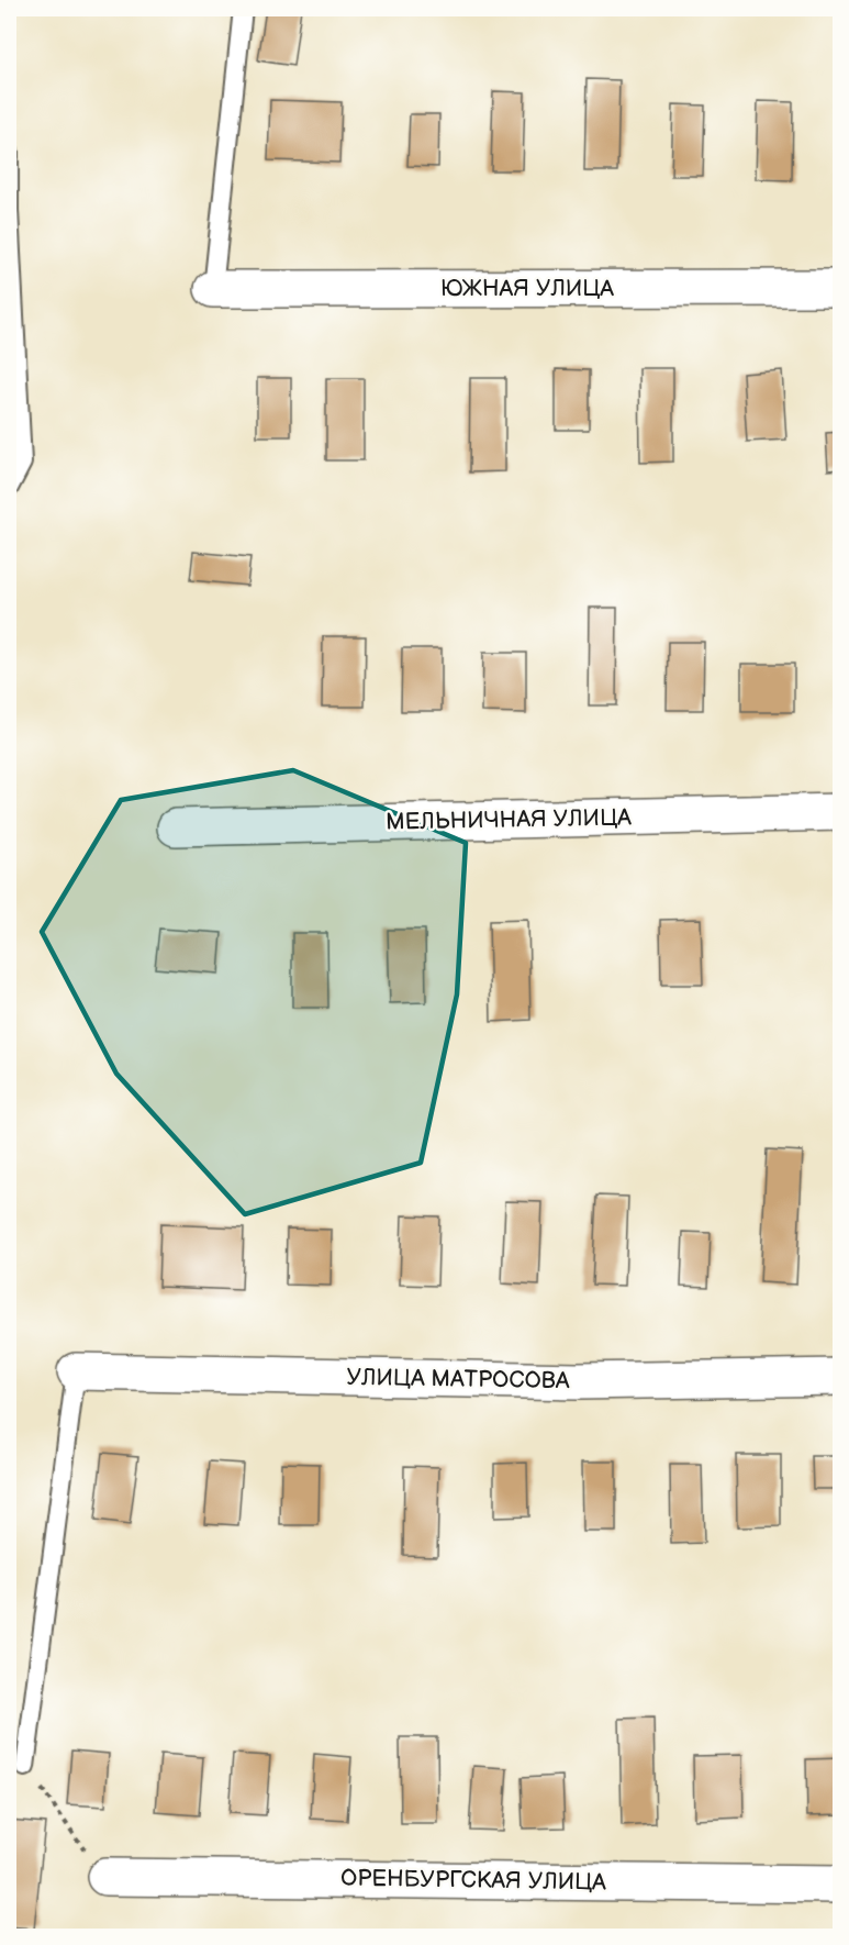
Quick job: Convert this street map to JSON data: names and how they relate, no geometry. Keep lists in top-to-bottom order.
{
  "streets": {
    "street": [
      "ЮЖНАЯ УЛИЦА",
      "МЕЛЬНИЧНАЯ УЛИЦА",
      "УЛИЦА МАТРОСОВА",
      "ОРЕНБУРГСКАЯ УЛИЦА"
    ]
  }
}
